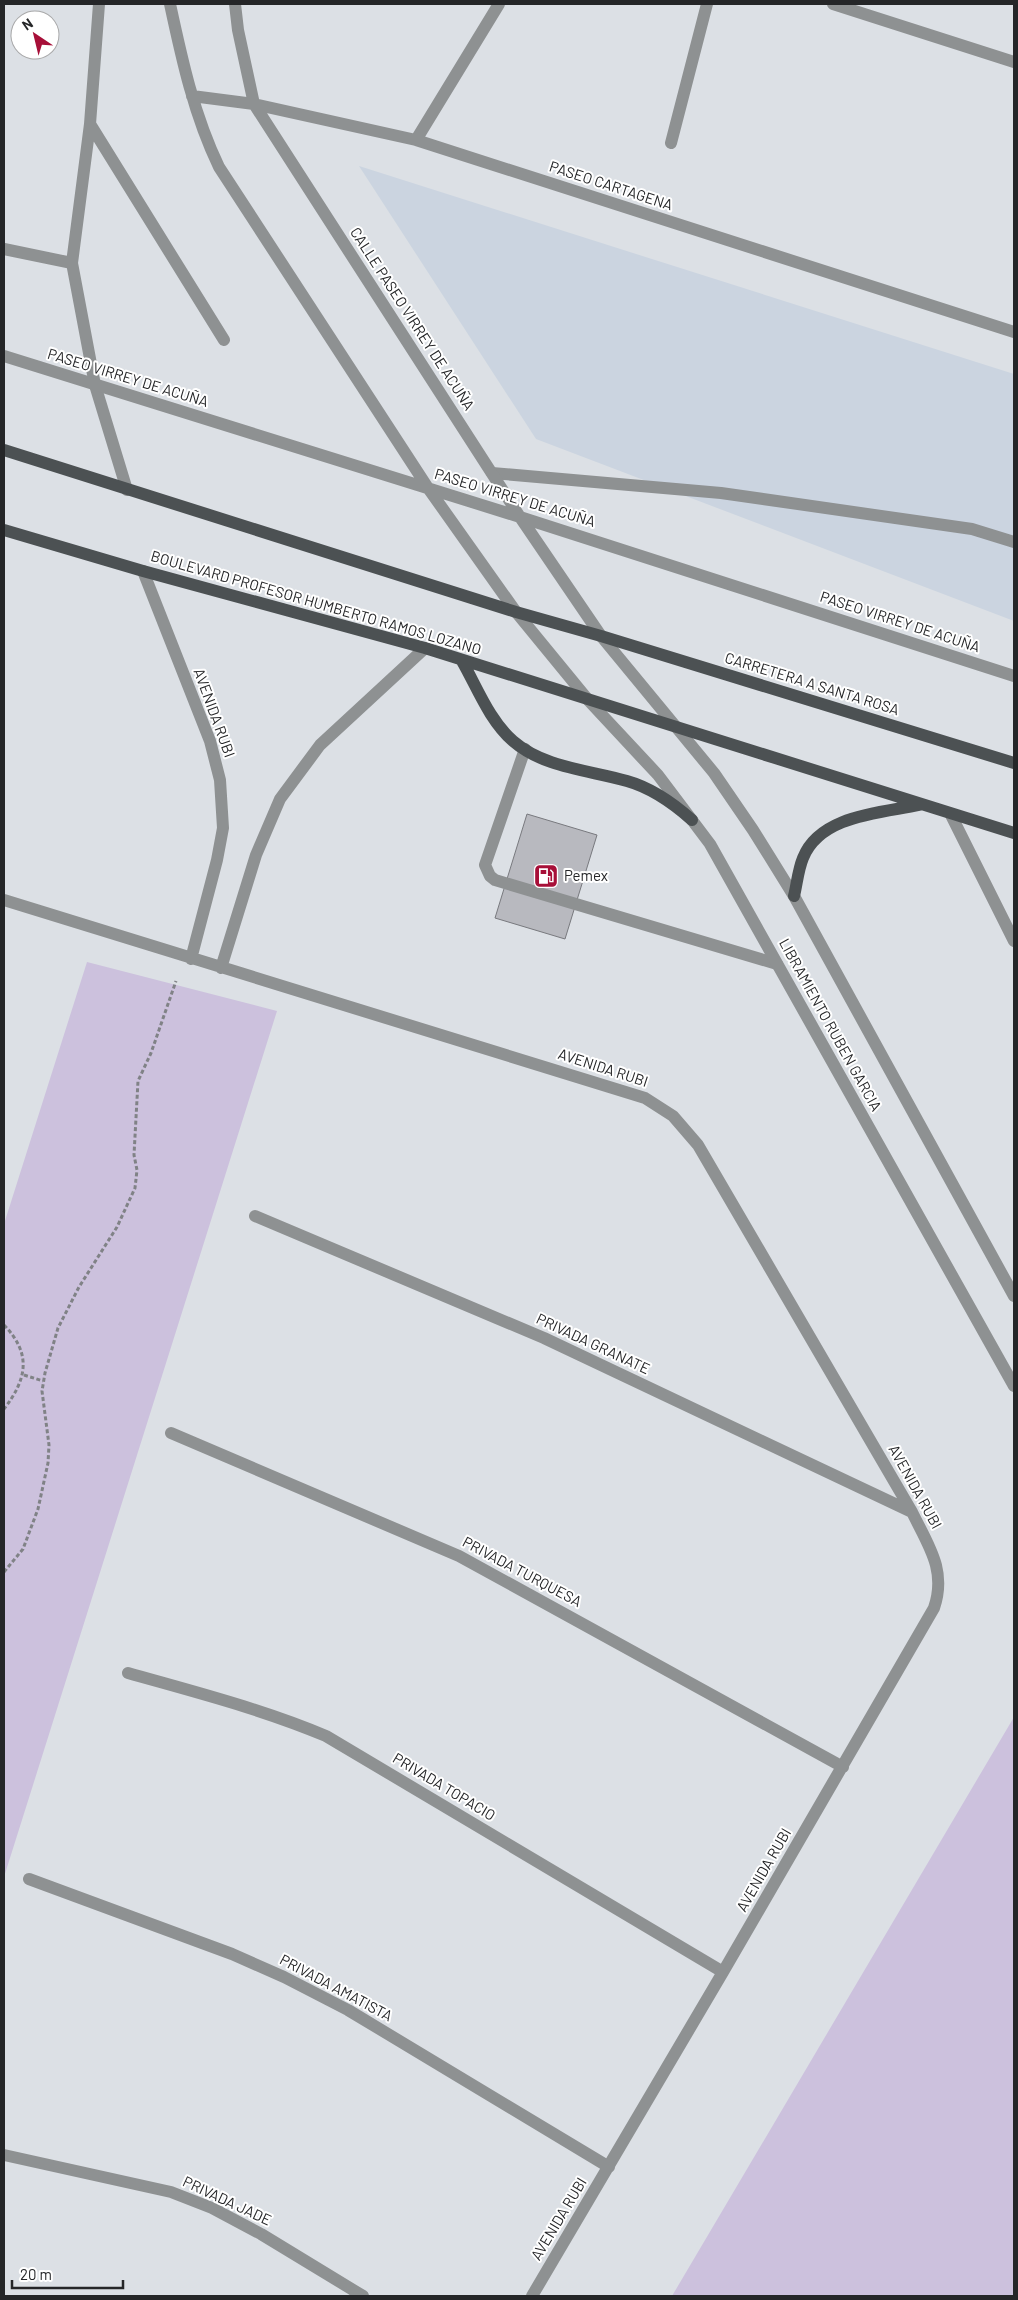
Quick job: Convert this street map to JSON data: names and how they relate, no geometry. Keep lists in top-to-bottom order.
{
  "streets": {
    "main road": ["BOULEVARD PROFESOR HUMBERTO RAMOS LOZANO", "CARRETERA A SANTA ROSA"],
    "street": [
      "PASEO CARTAGENA",
      "CALLE PASEO VIRREY DE ACUÑA",
      "PASEO VIRREY DE ACUÑA",
      "AVENIDA RUBI",
      "LIBRAMIENTO RUBEN GARCIA",
      "PRIVADA GRANATE",
      "PRIVADA TURQUESA",
      "PRIVADA TOPACIO",
      "PRIVADA AMATISTA",
      "PRIVADA JADE"
    ]
  },
  "crossings": [
    ["PASEO CARTAGENA", "CALLE PASEO VIRREY DE ACUÑA"],
    ["CALLE PASEO VIRREY DE ACUÑA", "PASEO VIRREY DE ACUÑA"],
    ["CALLE PASEO VIRREY DE ACUÑA", "BOULEVARD PROFESOR HUMBERTO RAMOS LOZANO"],
    ["CALLE PASEO VIRREY DE ACUÑA", "CARRETERA A SANTA ROSA"],
    ["CALLE PASEO VIRREY DE ACUÑA", "LIBRAMIENTO RUBEN GARCIA"],
    ["BOULEVARD PROFESOR HUMBERTO RAMOS LOZANO", "AVENIDA RUBI"],
    ["BOULEVARD PROFESOR HUMBERTO RAMOS LOZANO", "LIBRAMIENTO RUBEN GARCIA"],
    ["AVENIDA RUBI", "PRIVADA GRANATE"],
    ["AVENIDA RUBI", "PRIVADA TURQUESA"],
    ["AVENIDA RUBI", "PRIVADA TOPACIO"],
    ["AVENIDA RUBI", "PRIVADA AMATISTA"]
  ],
  "places": {
    "fuel station": ["Pemex"]
  },
  "scale_bar": "20 m",
  "north": "top left"
}
